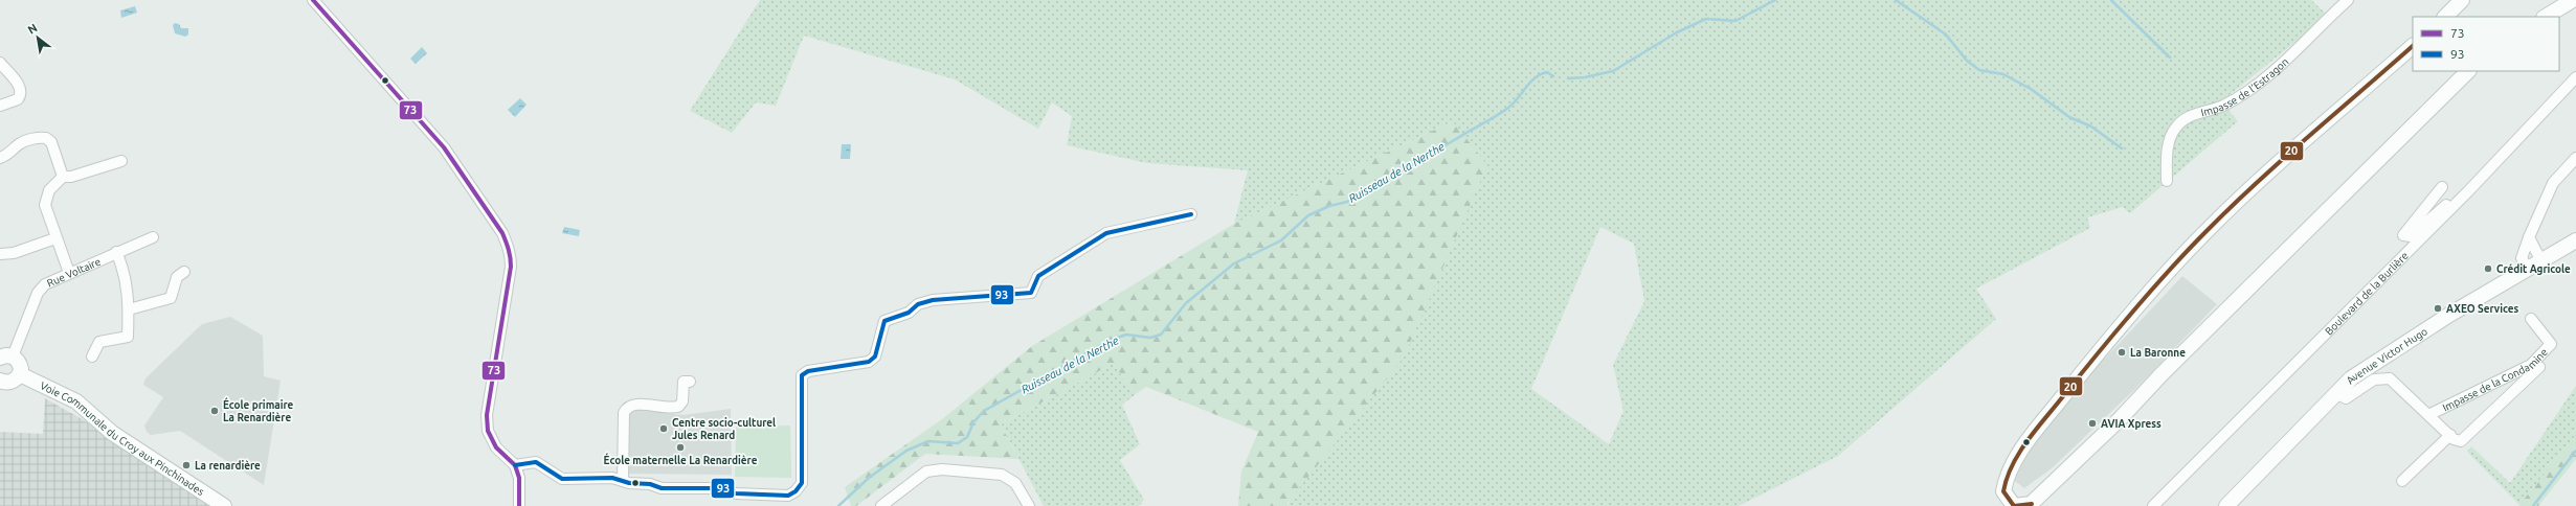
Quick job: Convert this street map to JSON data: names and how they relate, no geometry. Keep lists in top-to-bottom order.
{
  "streets": {
    "street": [
      "Impasse de l’Estragon",
      "Rue Voltaire",
      "Boulevard de la Burlière",
      "Avenue Victor Hugo",
      "Impasse de la Condamine",
      "Voie Communale du Croy aux Pinchinades"
    ]
  },
  "water": ["Ruisseau de la Nerthe"],
  "places": [
    "Crédit Agricole",
    "AXEO Services",
    "La Baronne",
    "École primaire La Renardière",
    "AVIA Xpress",
    "Centre socio-culturel Jules Renard",
    "École maternelle La Renardière",
    "La renardière"
  ],
  "lines": ["transit line 73", "transit line 20", "transit line 93"],
  "legend": ["73", "93"],
  "north": "top left"
}
